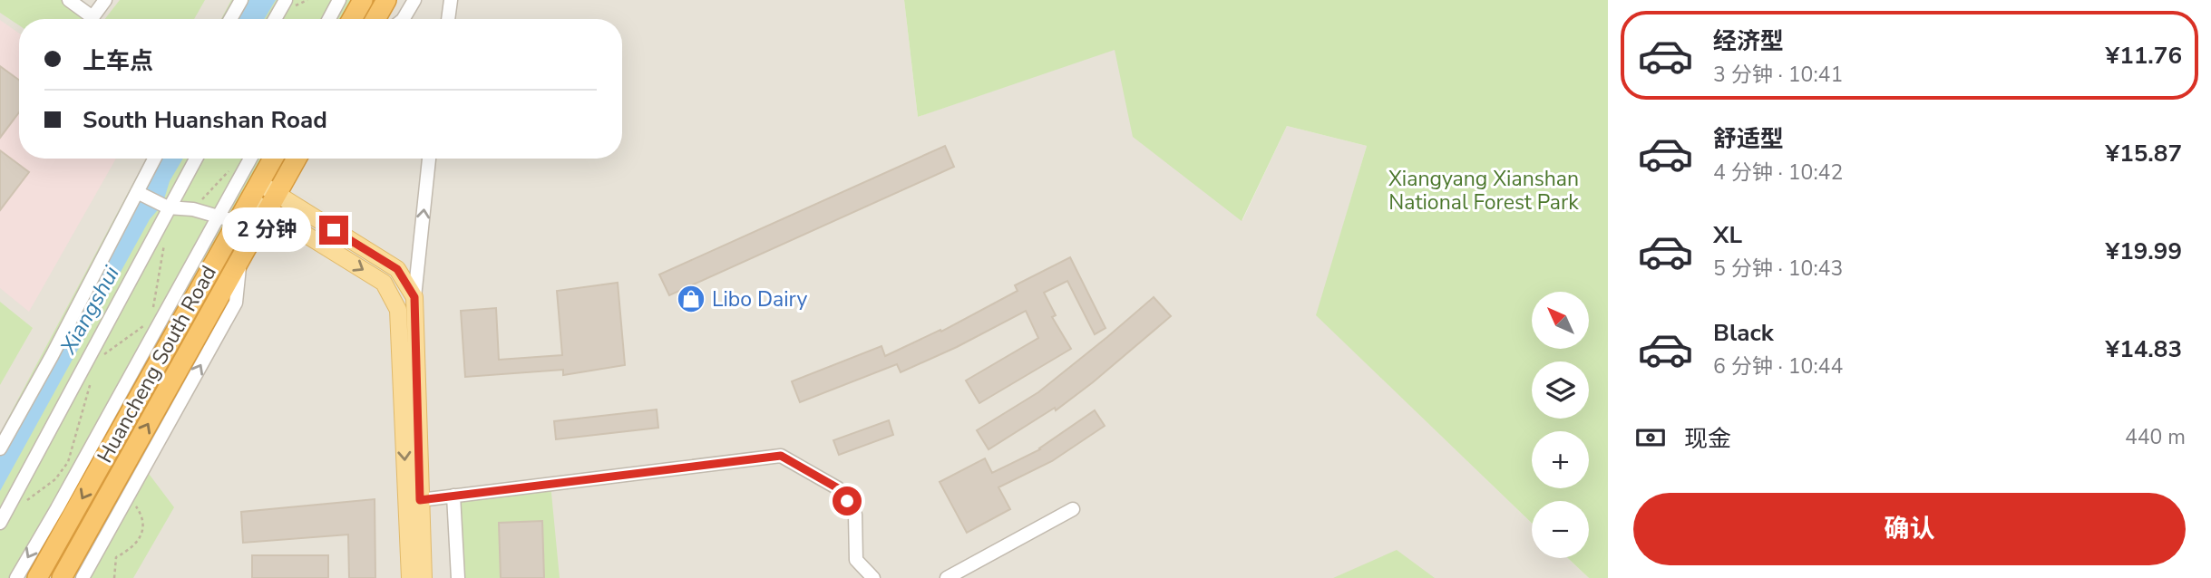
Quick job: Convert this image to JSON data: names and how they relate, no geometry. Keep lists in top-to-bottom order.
{
  "streets": {
    "highway": ["Huancheng South Road"]
  },
  "water": ["Xiangshui"],
  "parks": ["Xiangyang Xianshan National Forest Park"],
  "places": {
    "shop": ["Libo Dairy"]
  },
  "north": "top left",
  "page": {
    "list": [
      {
        "name": "经济型",
        "note": "3 分钟 · 10:41",
        "value": "¥11.76"
      },
      {
        "name": "舒适型",
        "note": "4 分钟 · 10:42",
        "value": "¥15.87"
      },
      {
        "name": "XL",
        "note": "5 分钟 · 10:43",
        "value": "¥19.99"
      },
      {
        "name": "Black",
        "note": "6 分钟 · 10:44",
        "value": "¥14.83"
      }
    ],
    "banner": ["上车点", "South Huanshan Road"],
    "bubble": "2 分钟",
    "map_buttons": ["+", "−"],
    "pay": ["现金", "440 m"],
    "buttons": "确认"
  }
}
